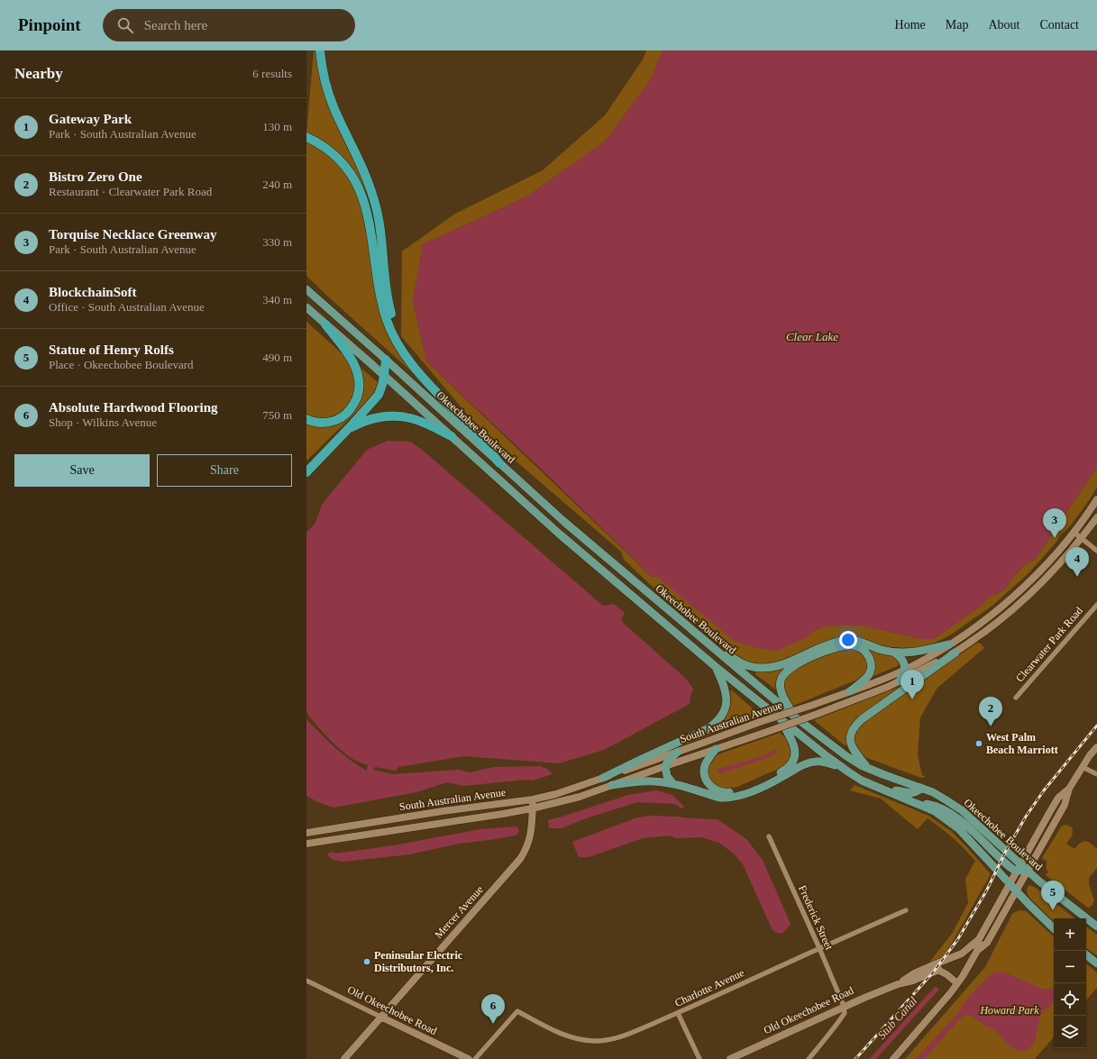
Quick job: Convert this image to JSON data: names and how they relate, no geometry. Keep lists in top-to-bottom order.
{
  "streets": {
    "main road": [
      "Okeechobee Boulevard",
      "South Australian Avenue",
      "Mercer Avenue",
      "Old Okeechobee Road"
    ],
    "street": ["Clearwater Park Road", "Frederick Street", "Charlotte Avenue"]
  },
  "crossings": [
    ["South Australian Avenue", "Mercer Avenue"],
    ["Mercer Avenue", "Old Okeechobee Road"],
    ["Frederick Street", "Charlotte Avenue"],
    ["Frederick Street", "Old Okeechobee Road"]
  ],
  "water": ["Clear Lake", "Stub Canal"],
  "parks": ["Howard Park"],
  "places": ["West Palm Beach Marriott", "Peninsular Electric Distributors, Inc."],
  "page": {
    "header": "Pinpoint",
    "search": "Search here",
    "nav": [
      "Home",
      "Map",
      "About",
      "Contact"
    ],
    "heading": ["Nearby", "6 results"],
    "list": [
      {
        "mark": "1",
        "name": "Gateway Park",
        "note": "Park · South Australian Avenue",
        "value": "130 m"
      },
      {
        "mark": "2",
        "name": "Bistro Zero One",
        "note": "Restaurant · Clearwater Park Road",
        "value": "240 m"
      },
      {
        "mark": "3",
        "name": "Torquise Necklace Greenway",
        "note": "Park · South Australian Avenue",
        "value": "330 m"
      },
      {
        "mark": "4",
        "name": "BlockchainSoft",
        "note": "Office · South Australian Avenue",
        "value": "340 m"
      },
      {
        "mark": "5",
        "name": "Statue of Henry Rolfs",
        "note": "Place · Okeechobee Boulevard",
        "value": "490 m"
      },
      {
        "mark": "6",
        "name": "Absolute Hardwood Flooring",
        "note": "Shop · Wilkins Avenue",
        "value": "750 m"
      }
    ],
    "buttons": ["Save", "Share"],
    "pins": [
      "3",
      "4",
      "1",
      "2",
      "5",
      "6"
    ],
    "map_buttons": ["+", "−"]
  }
}
